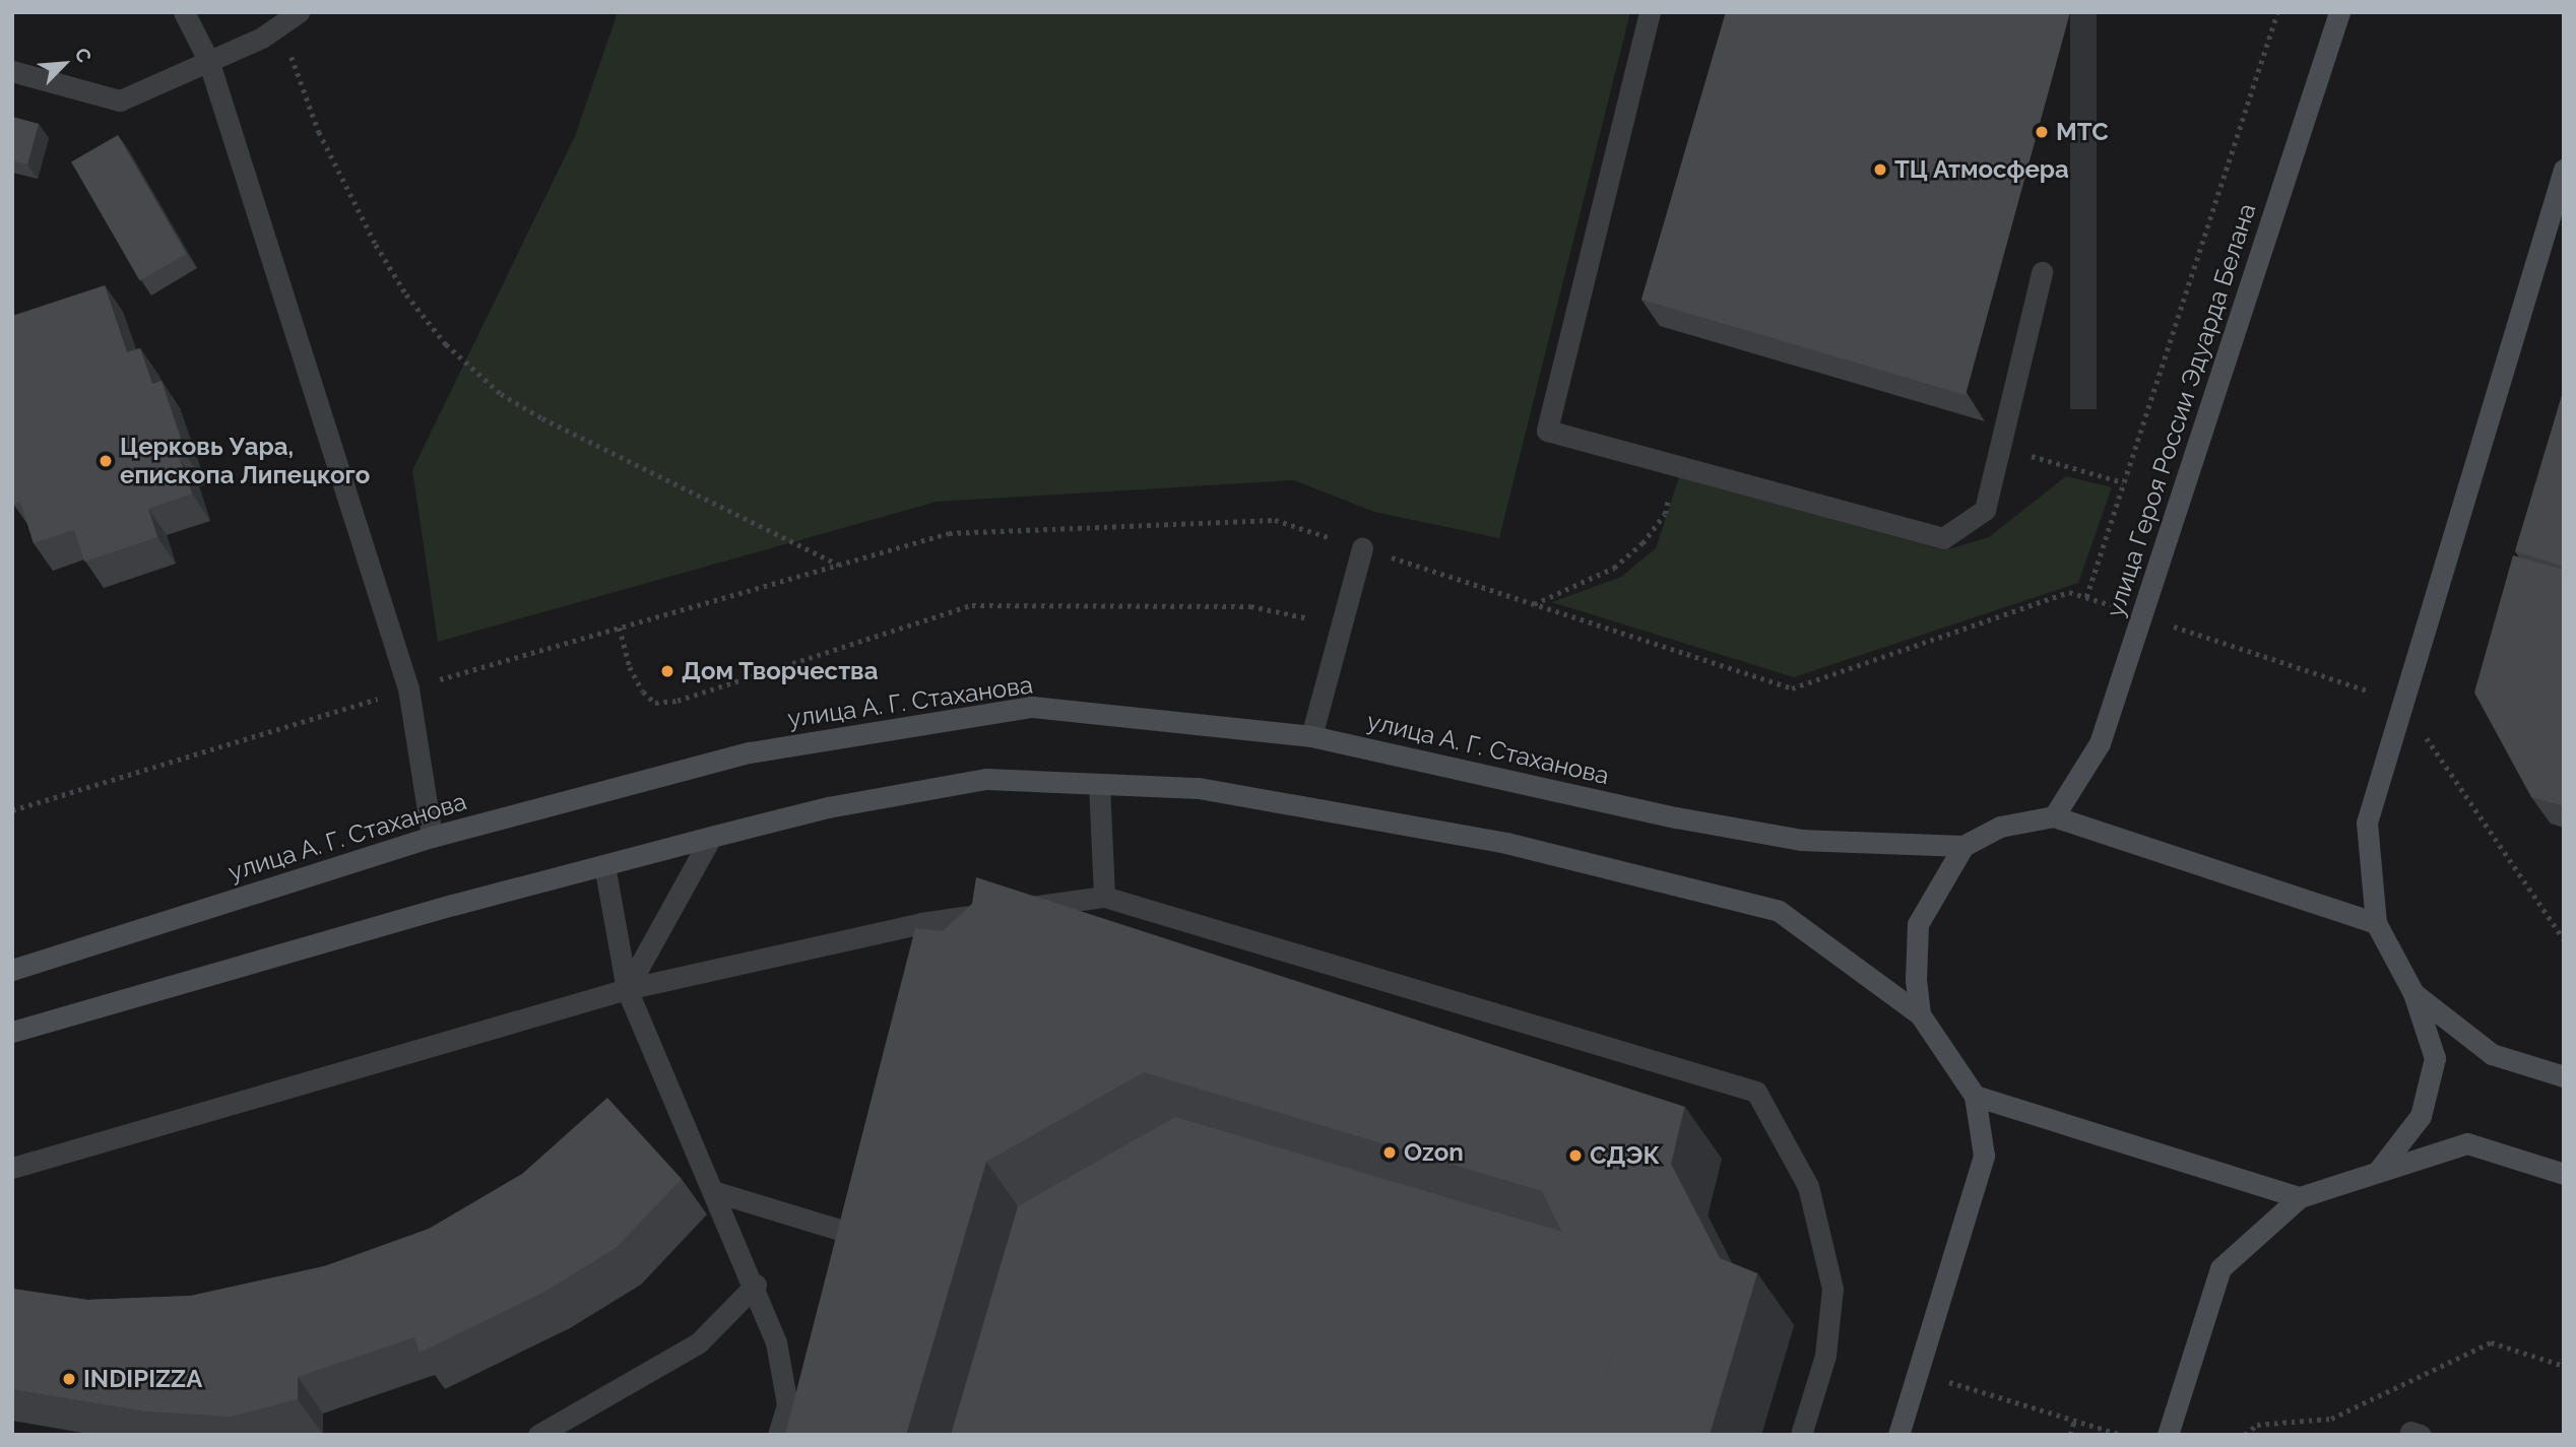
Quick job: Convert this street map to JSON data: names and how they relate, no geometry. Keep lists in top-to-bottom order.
{
  "streets": {
    "main road": ["улица Героя России Эдуарда Белана", "улица А. Г. Стаханова"]
  },
  "places": [
    "МТС",
    "ТЦ Атмосфера",
    "Церковь Уара, епископа Липецкого",
    "Дом Творчества",
    "Ozon",
    "СДЭК",
    "INDIPIZZA"
  ],
  "north": "top right"
}
